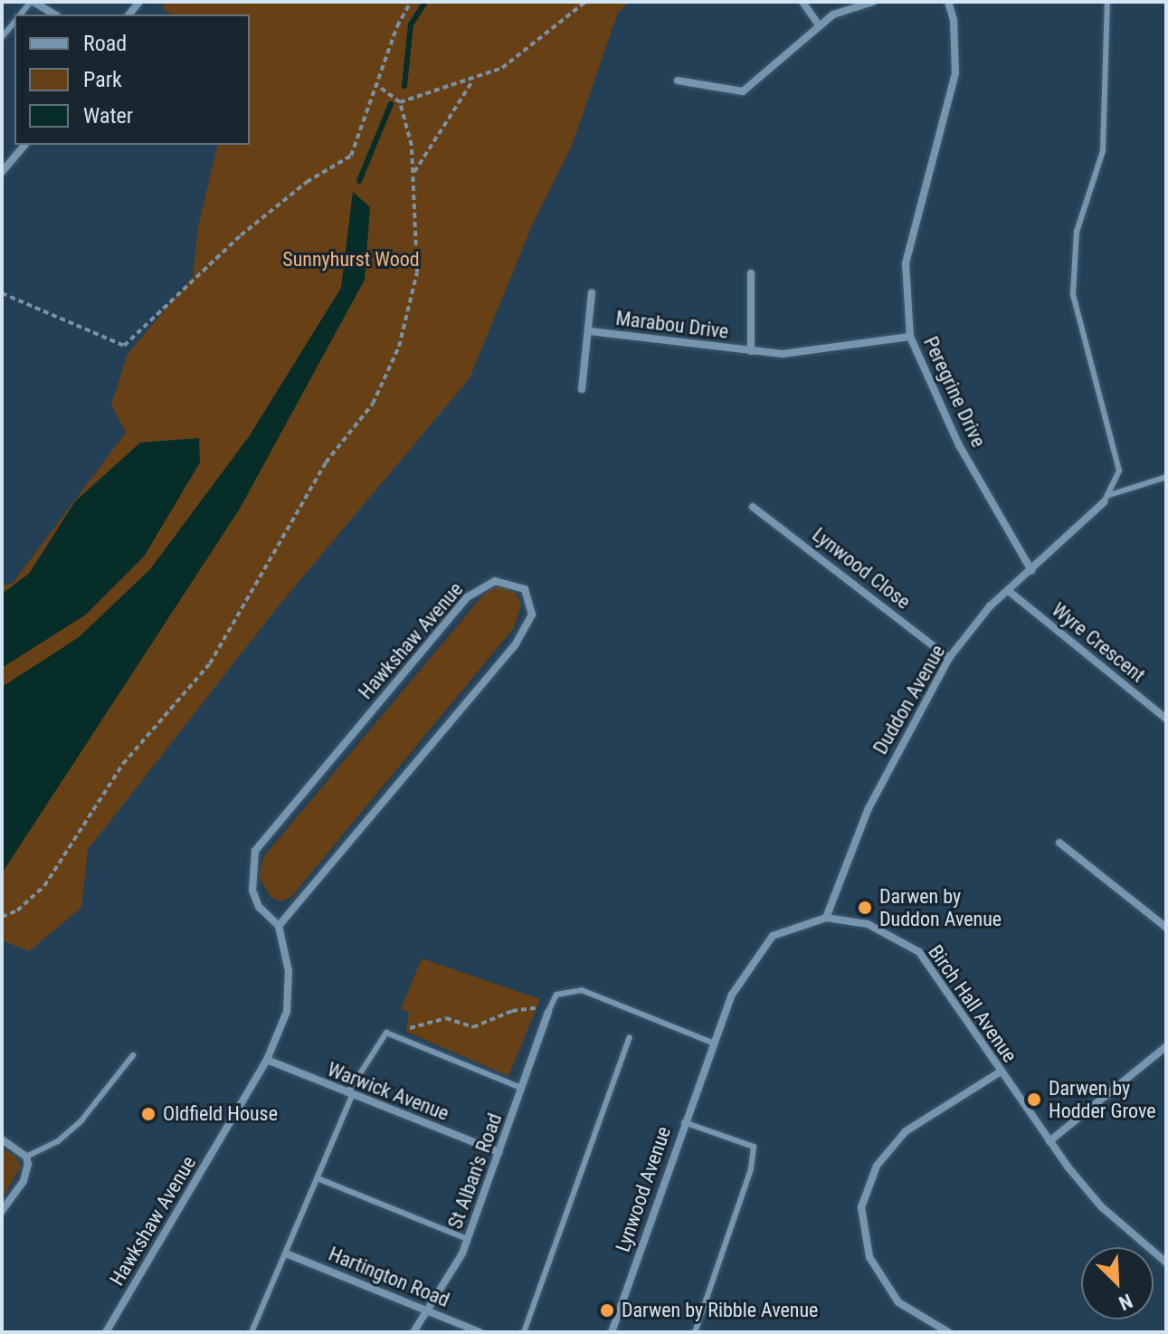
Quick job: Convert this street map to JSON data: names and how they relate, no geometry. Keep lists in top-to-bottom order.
{
  "streets": {
    "street": [
      "Marabou Drive",
      "Peregrine Drive",
      "Lynwood Close",
      "Hawkshaw Avenue",
      "Wyre Crescent",
      "Duddon Avenue",
      "Birch Hall Avenue",
      "Warwick Avenue",
      "St Alban's Road",
      "Lynwood Avenue",
      "Hartington Road"
    ]
  },
  "crossings": [
    ["Marabou Drive", "Peregrine Drive"],
    ["Peregrine Drive", "Duddon Avenue"],
    ["Lynwood Close", "Duddon Avenue"],
    ["Hawkshaw Avenue", "Warwick Avenue"],
    ["Wyre Crescent", "Duddon Avenue"],
    ["Duddon Avenue", "Birch Hall Avenue"],
    ["Birch Hall Avenue", "Lynwood Avenue"],
    ["Warwick Avenue", "St Alban's Road"],
    ["St Alban's Road", "Hartington Road"]
  ],
  "parks": ["Sunnyhurst Wood"],
  "places": [
    "Darwen by Duddon Avenue",
    "Darwen by Hodder Grove",
    "Oldfield House",
    "Darwen by Ribble Avenue"
  ],
  "legend": ["Road", "Park", "Water"],
  "north": "bottom right"
}
